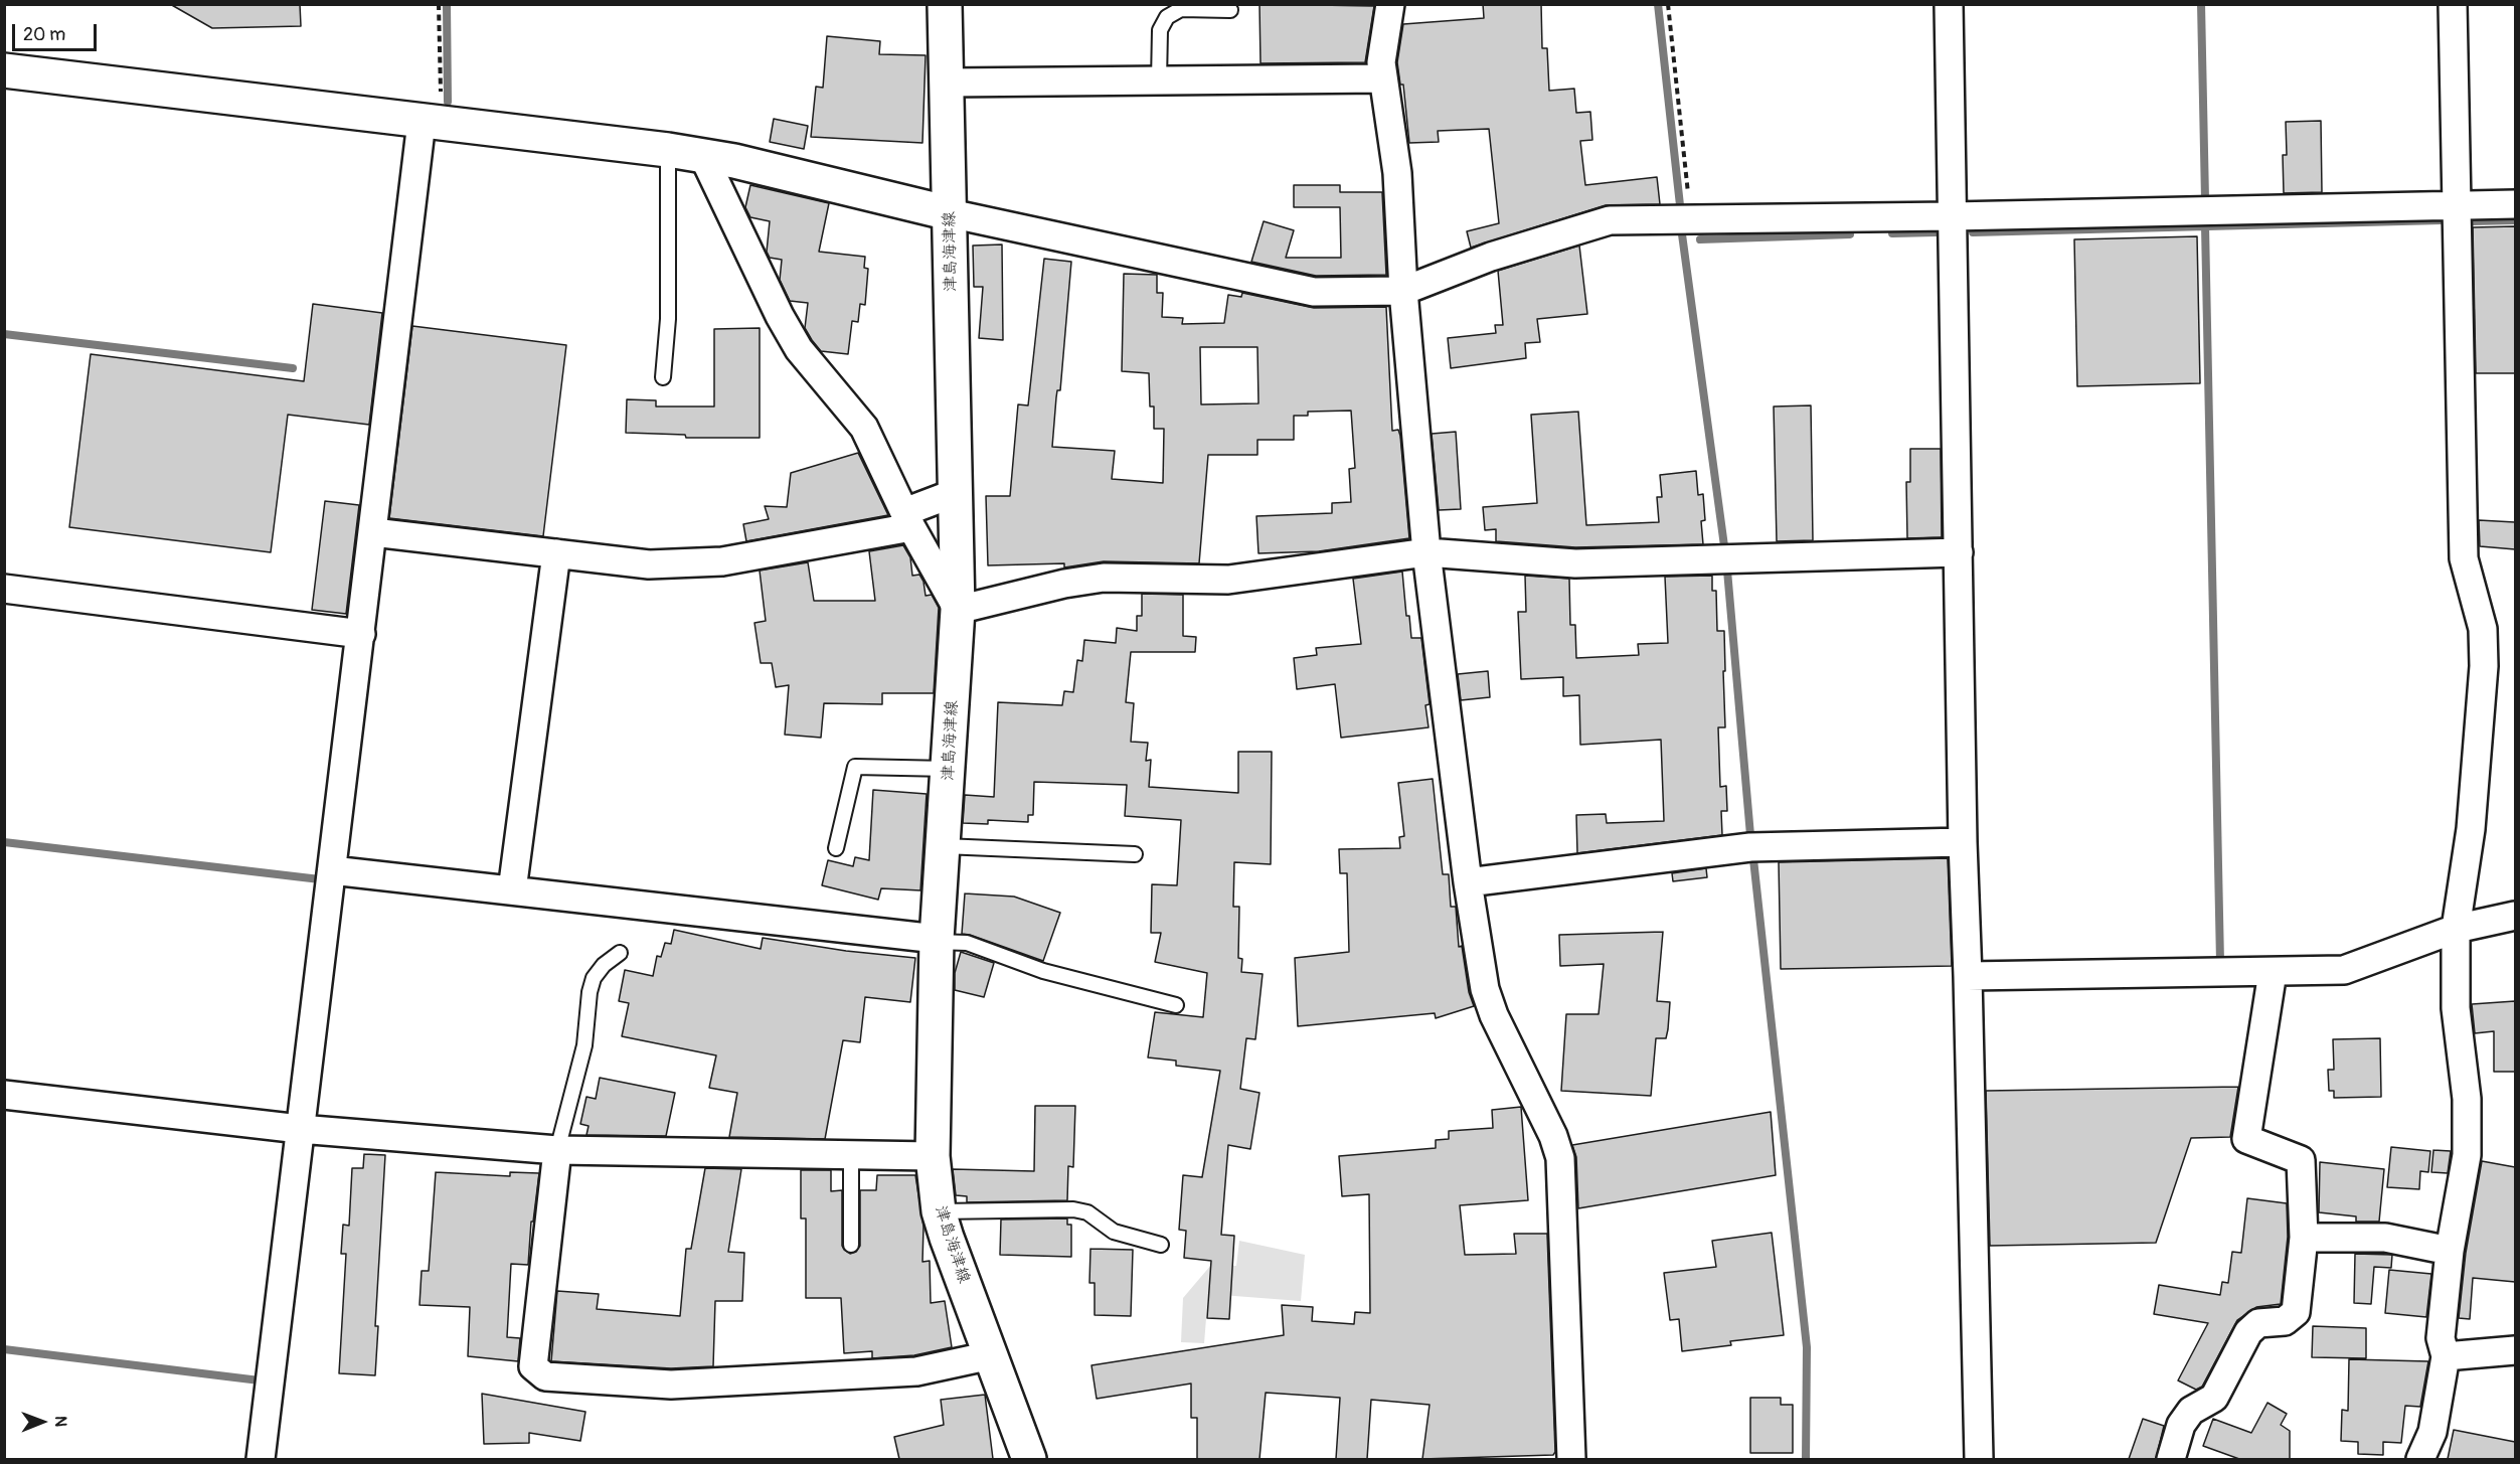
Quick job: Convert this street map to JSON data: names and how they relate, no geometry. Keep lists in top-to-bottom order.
{
  "streets": {
    "main road": ["津島海津線"]
  },
  "scale_bar": "20 m",
  "north": "right"
}
